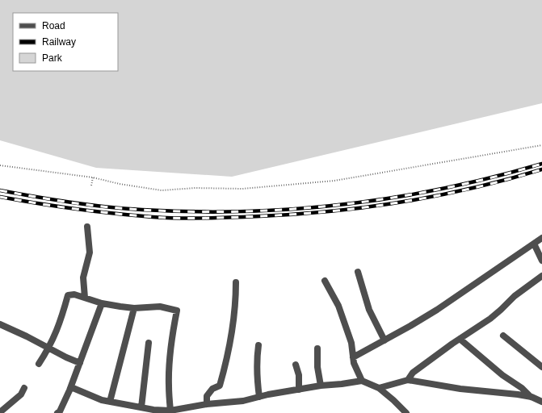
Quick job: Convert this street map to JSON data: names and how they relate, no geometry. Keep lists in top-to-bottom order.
{
  "legend": ["Road", "Railway", "Park"]
}
